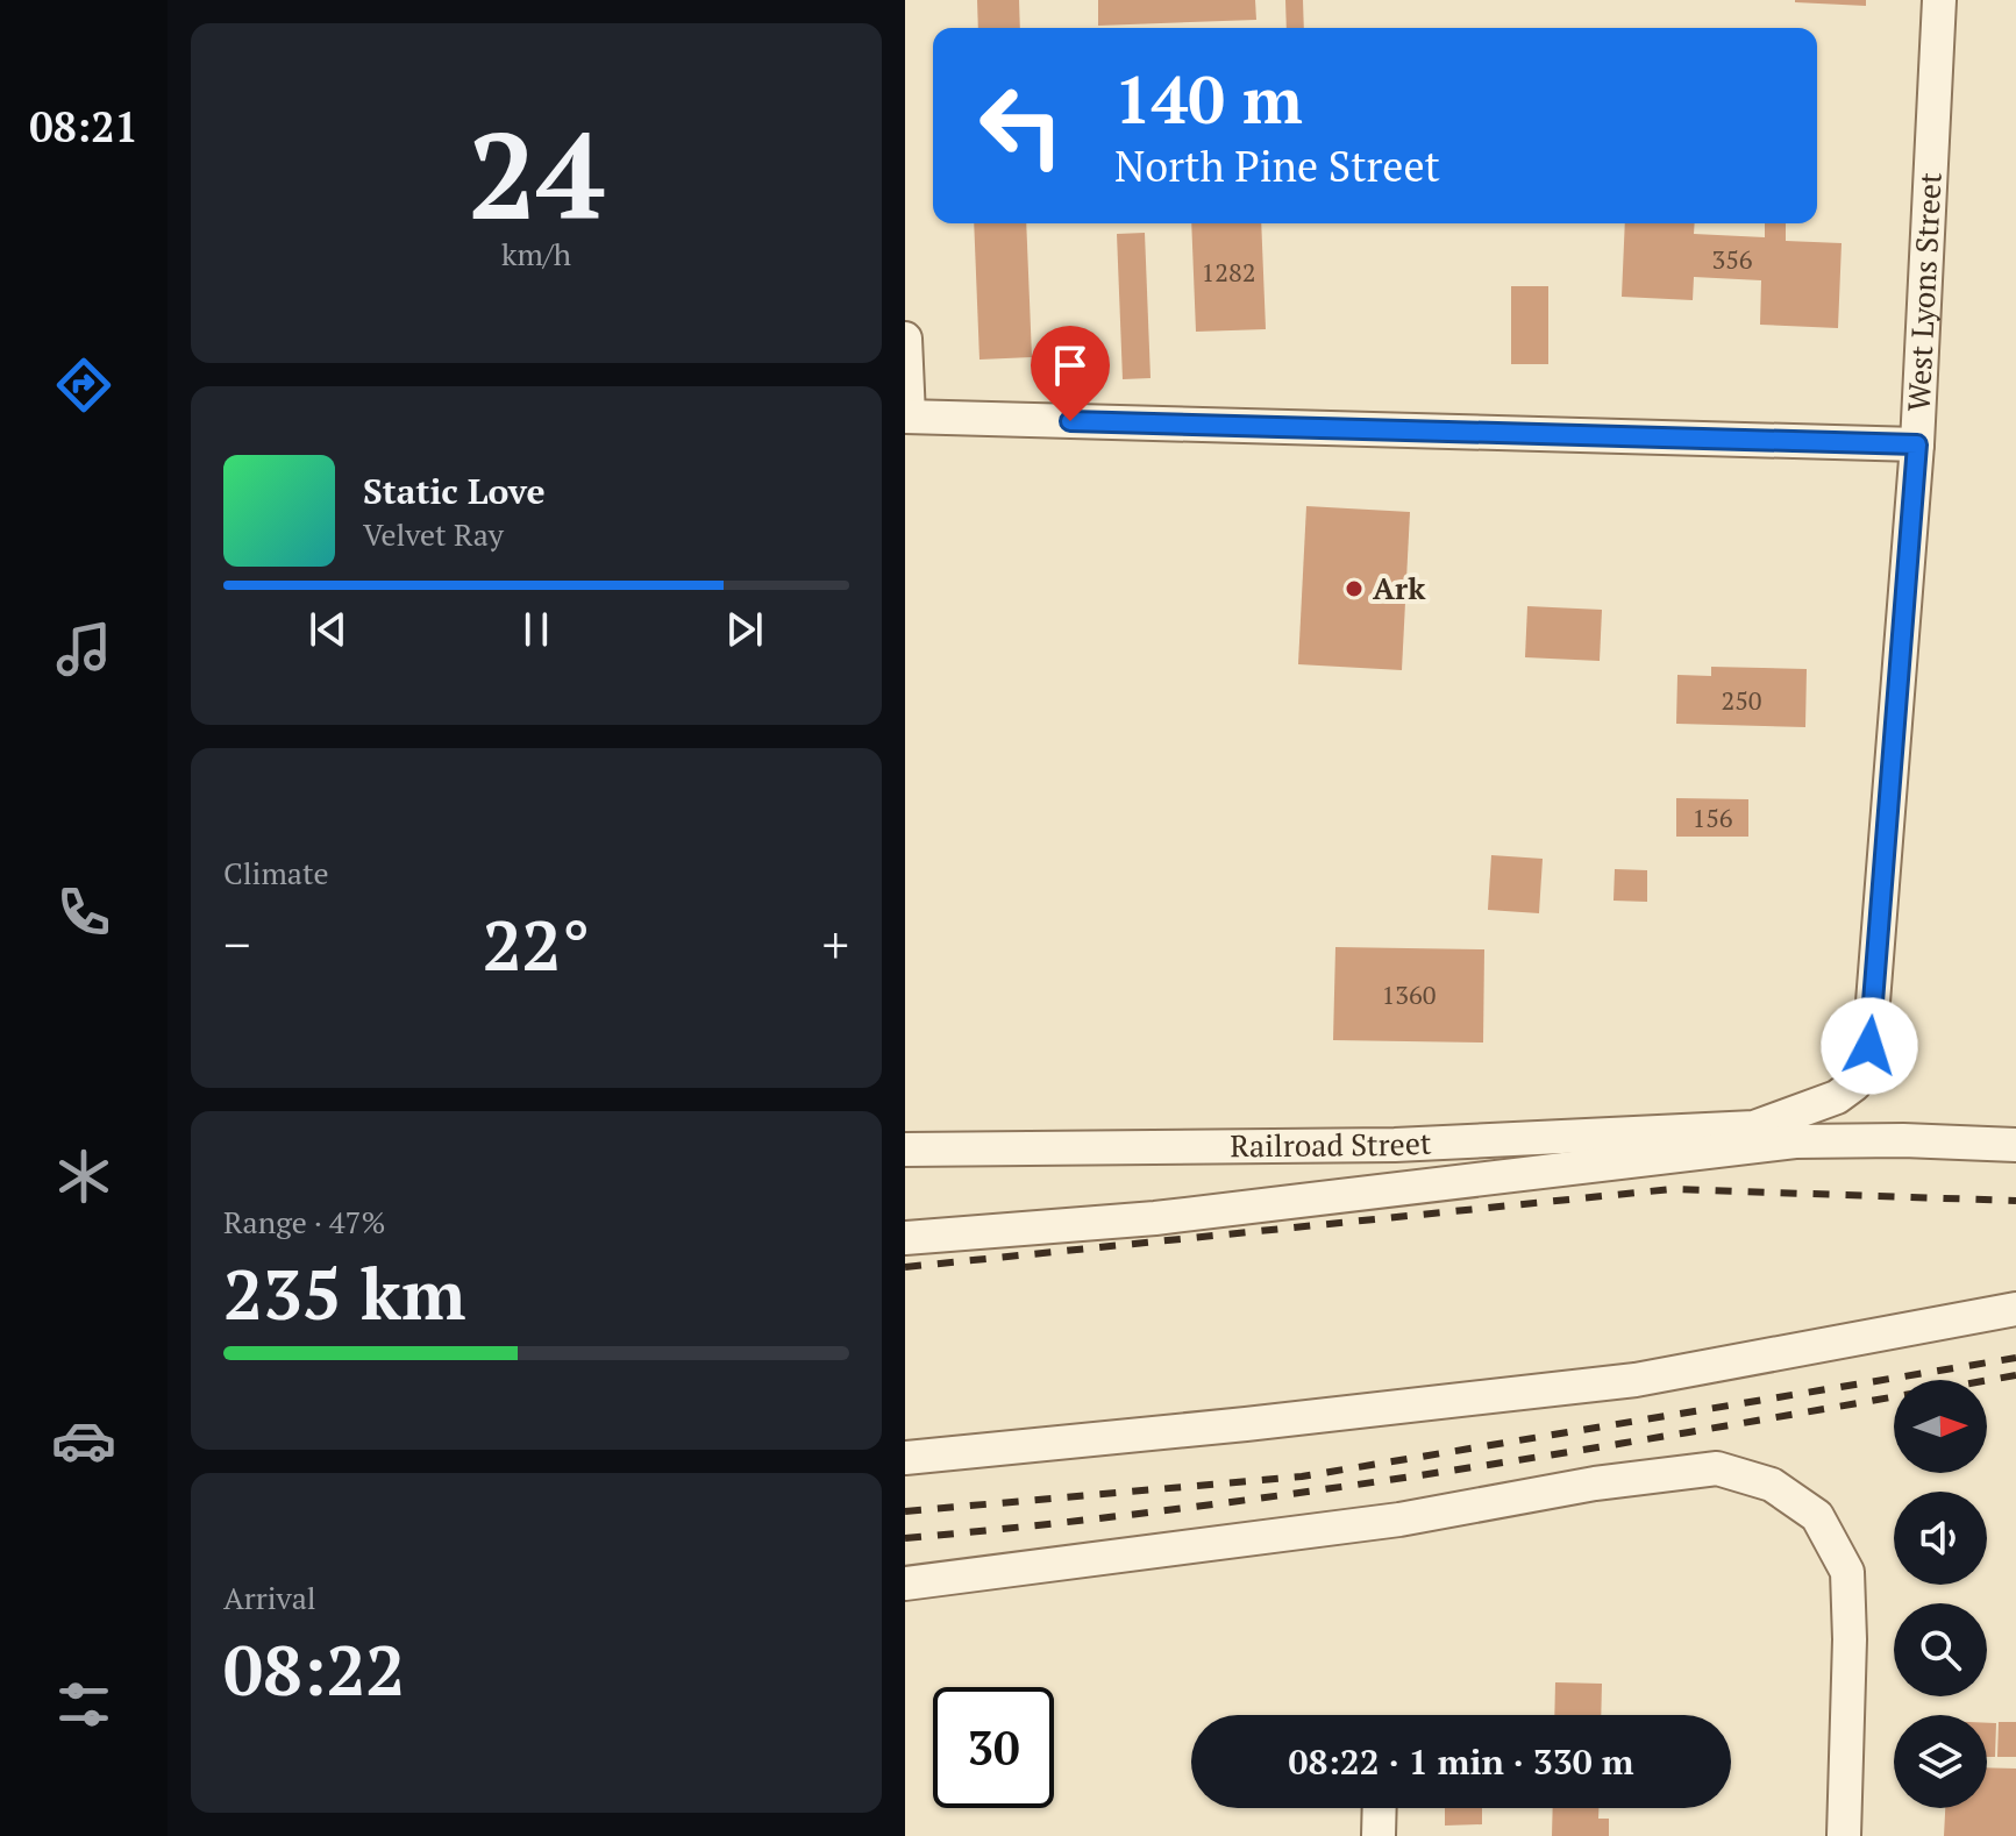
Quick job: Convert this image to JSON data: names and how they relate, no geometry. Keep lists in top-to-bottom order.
{
  "streets": {
    "street": ["West Lyons Street", "Railroad Street"]
  },
  "crossings": [
    ["West Lyons Street", "Railroad Street"]
  ],
  "places": ["Ark"],
  "house_numbers": [
    "356",
    "1282",
    "250",
    "156",
    "1360"
  ],
  "north": "right",
  "page": {
    "tabs": "08:21",
    "tile": [
      ["24", "km/h"],
      "Climate",
      ["Range · 47%", "235 km"],
      ["Arrival", "08:22"]
    ],
    "turn": ["140 m", "North Pine Street"],
    "song": ["Static Love", "Velvet Ray"],
    "heat": ["−", "22°", "+"],
    "limit": "30",
    "trip": "08:22 · 1 min · 330 m"
  }
}
